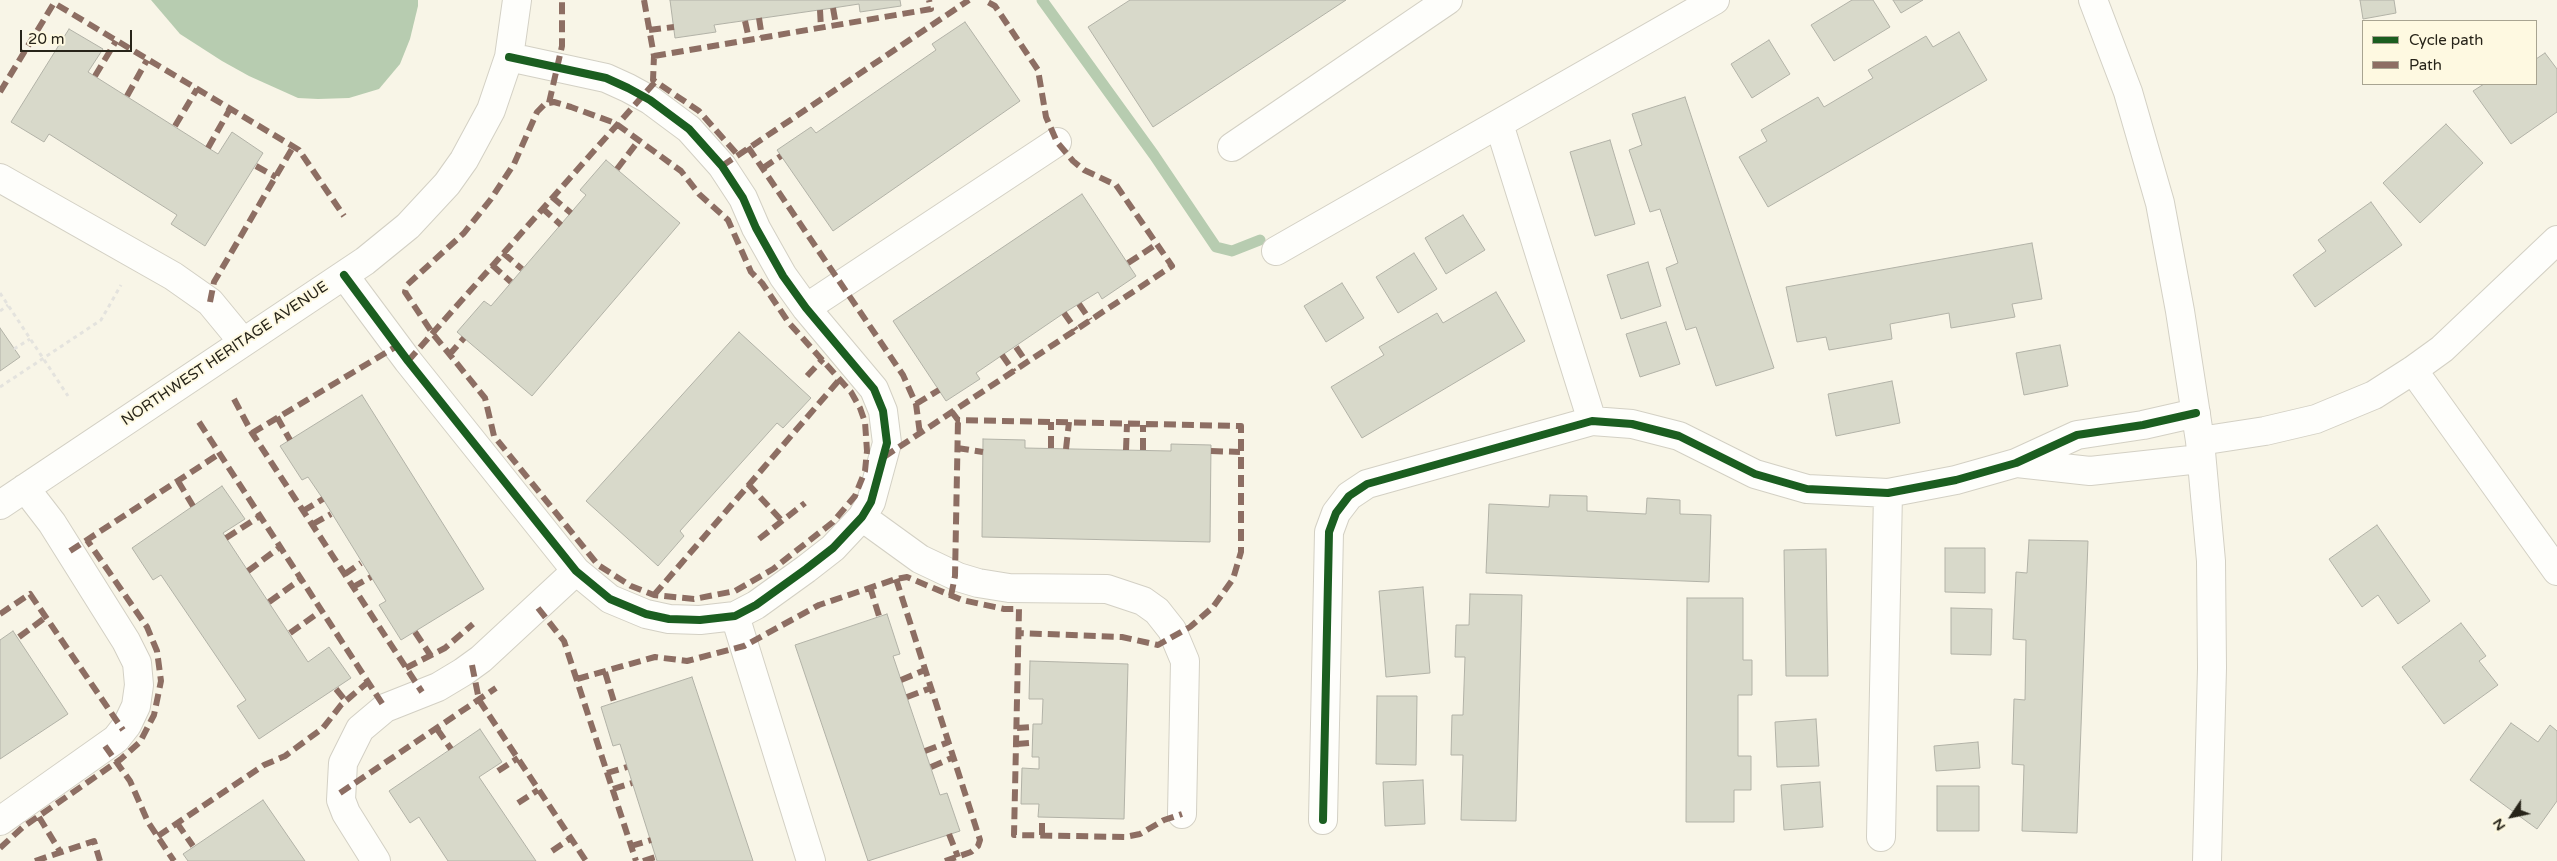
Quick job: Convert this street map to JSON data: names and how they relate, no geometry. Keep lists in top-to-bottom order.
{
  "streets": {
    "street": ["NORTHWEST HERITAGE AVENUE"]
  },
  "legend": ["Cycle path", "Path"],
  "scale_bar": "20 m",
  "north": "bottom left"
}
